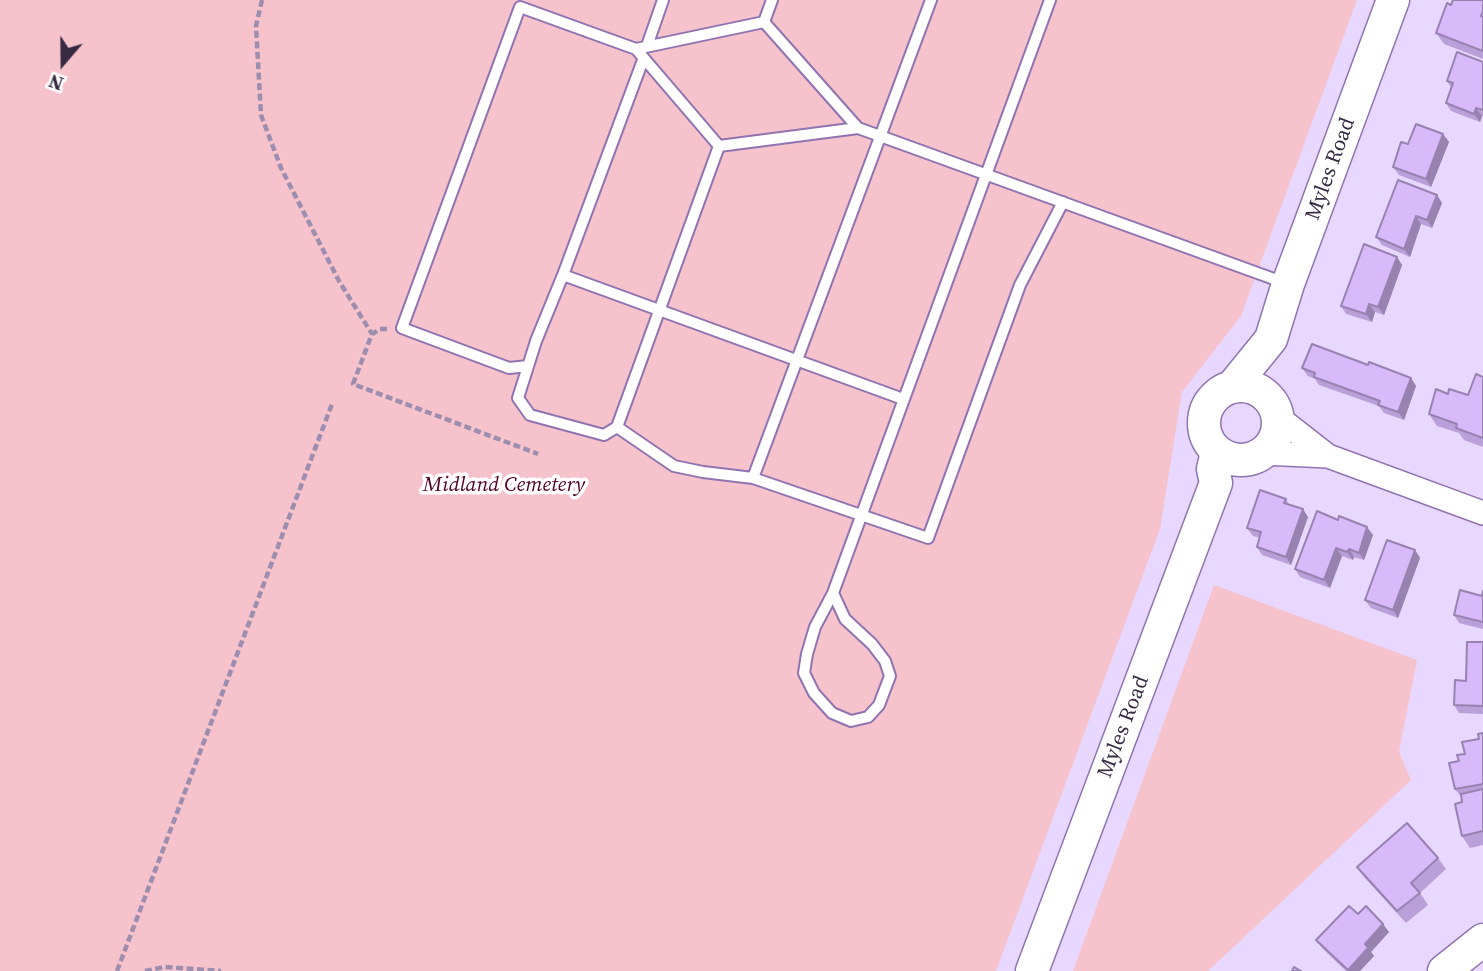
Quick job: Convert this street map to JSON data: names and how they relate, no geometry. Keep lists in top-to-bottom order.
{
  "streets": {
    "street": ["Myles Road"]
  },
  "parks": ["Midland Cemetery"],
  "north": "bottom"
}
